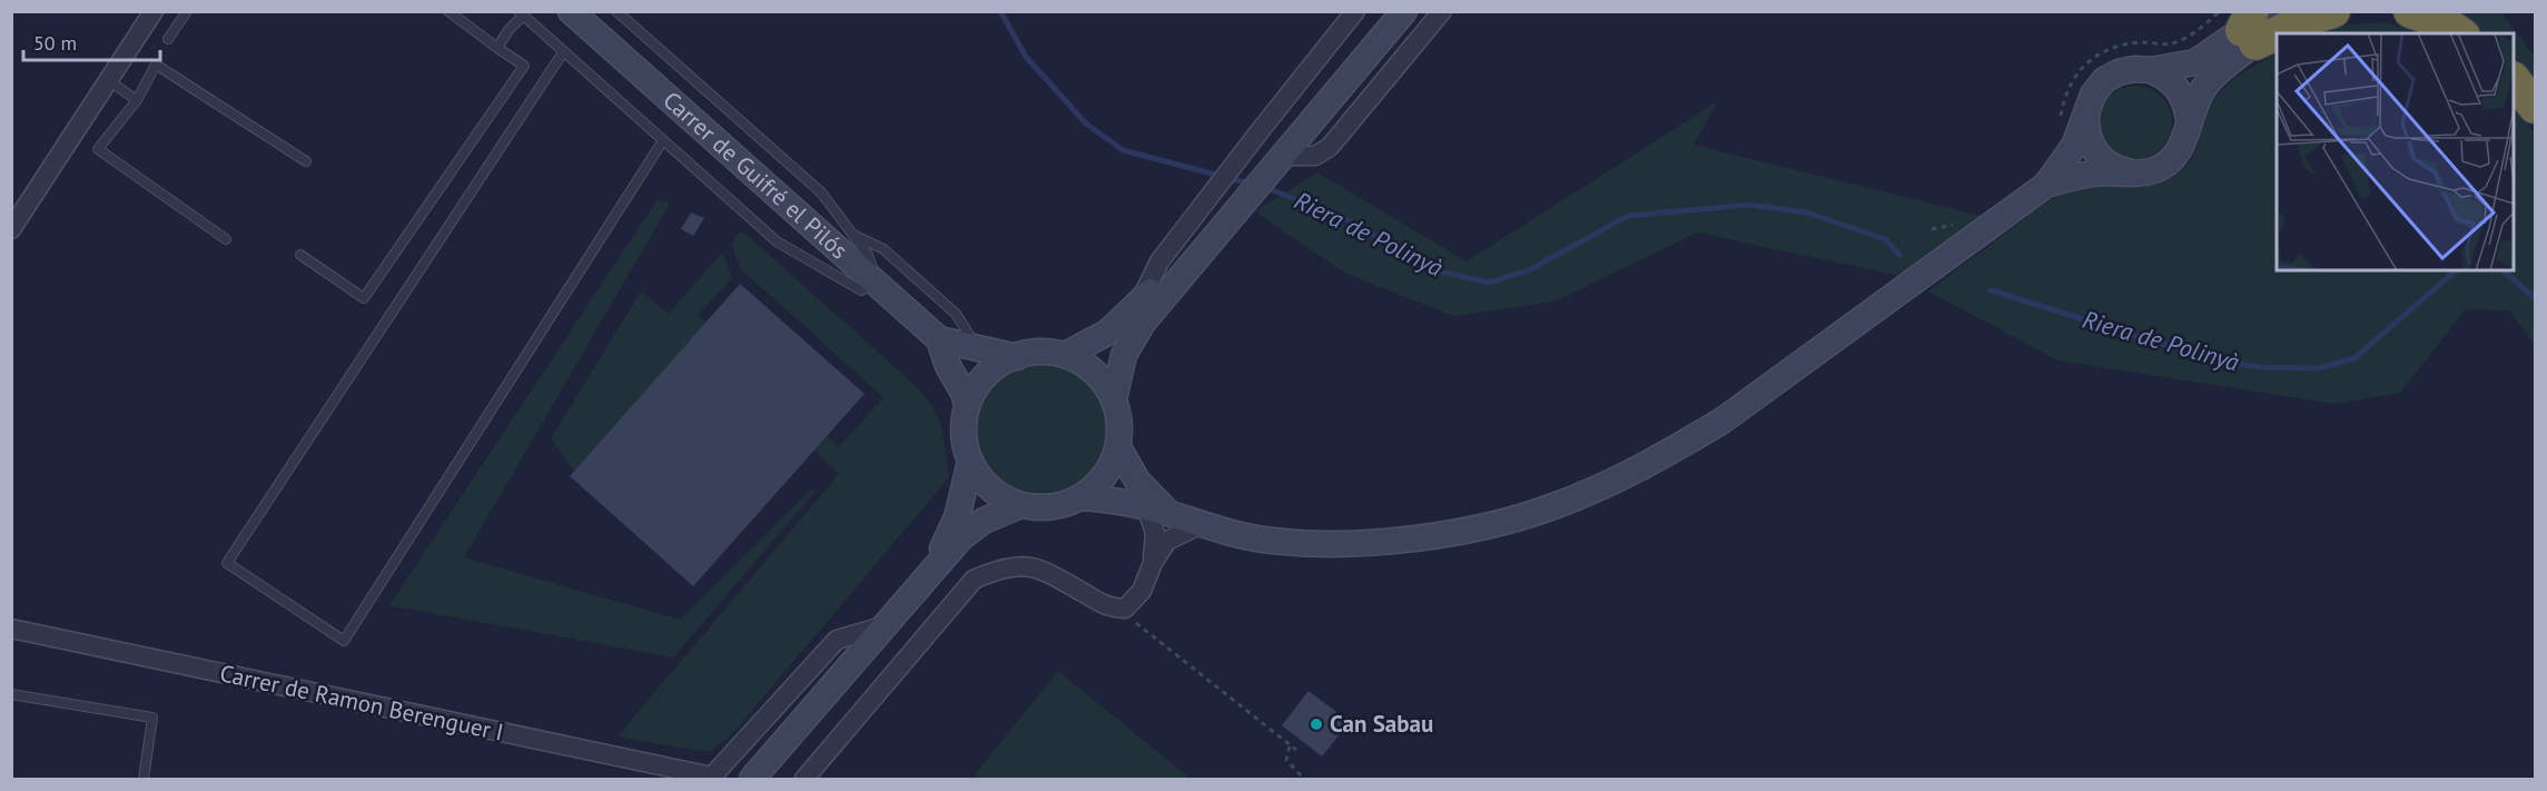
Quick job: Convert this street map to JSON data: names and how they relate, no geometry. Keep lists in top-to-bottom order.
{
  "streets": {
    "main road": ["Carrer de Guifré el Pilós"],
    "street": ["Carrer de Ramon Berenguer I"]
  },
  "water": ["Riera de Polinyà"],
  "places": ["Can Sabau"],
  "scale_bar": "50 m"
}
